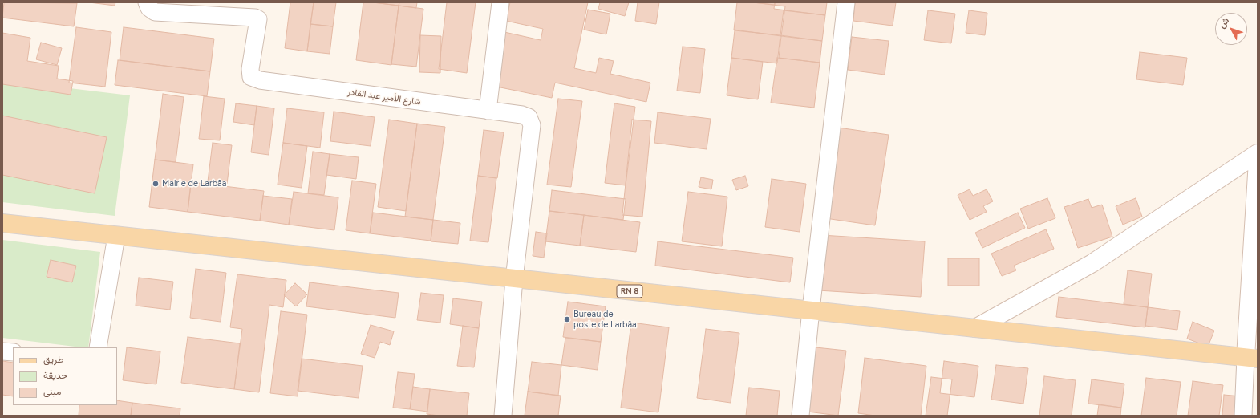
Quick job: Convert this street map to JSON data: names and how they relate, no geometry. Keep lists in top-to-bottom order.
{
  "streets": {
    "main road": ["RN 8"],
    "street": ["شارع الأمير عبد القادر"]
  },
  "crossings": [
    ["شارع الأمير عبد القادر", "RN 8"]
  ],
  "places": ["Mairie de Larbâa", "Bureau de poste de Larbâa"],
  "legend": ["طريق", "حديقة", "مبنى"],
  "north": "top left"
}
